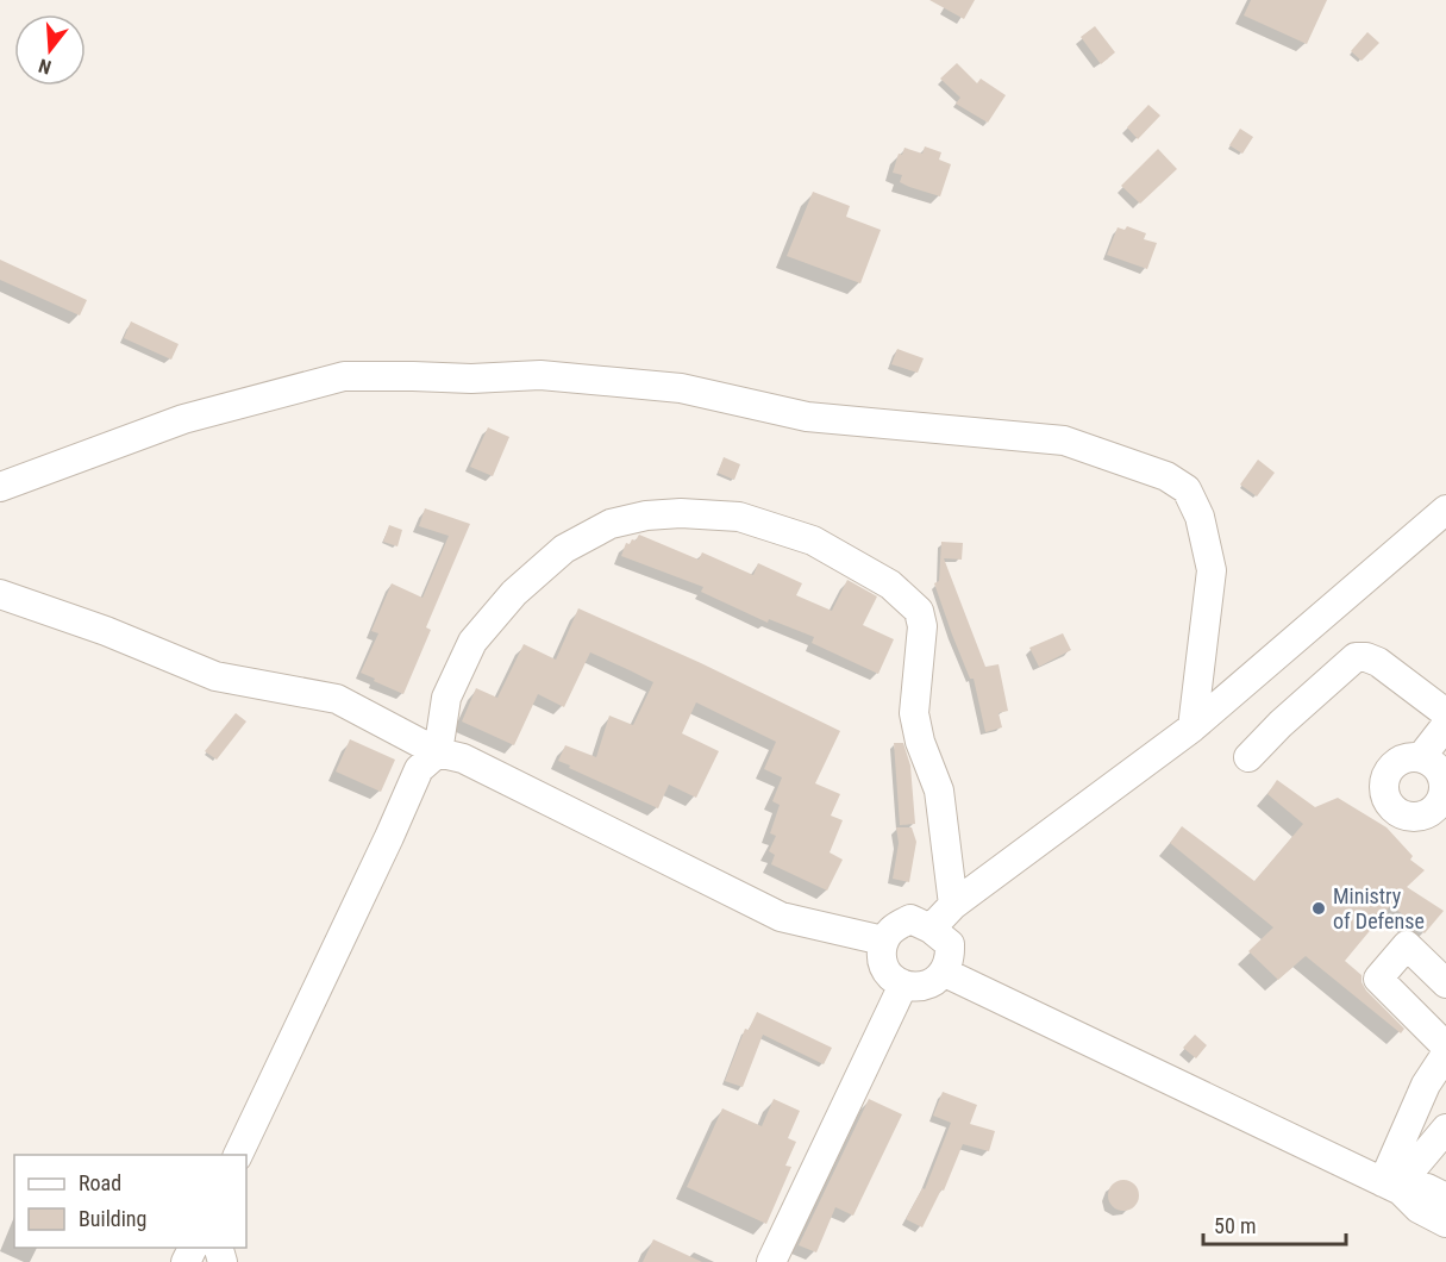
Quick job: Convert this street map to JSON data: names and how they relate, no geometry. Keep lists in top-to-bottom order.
{
  "places": ["Ministry of Defense"],
  "legend": ["Road", "Building"],
  "scale_bar": "50 m",
  "north": "bottom"
}
